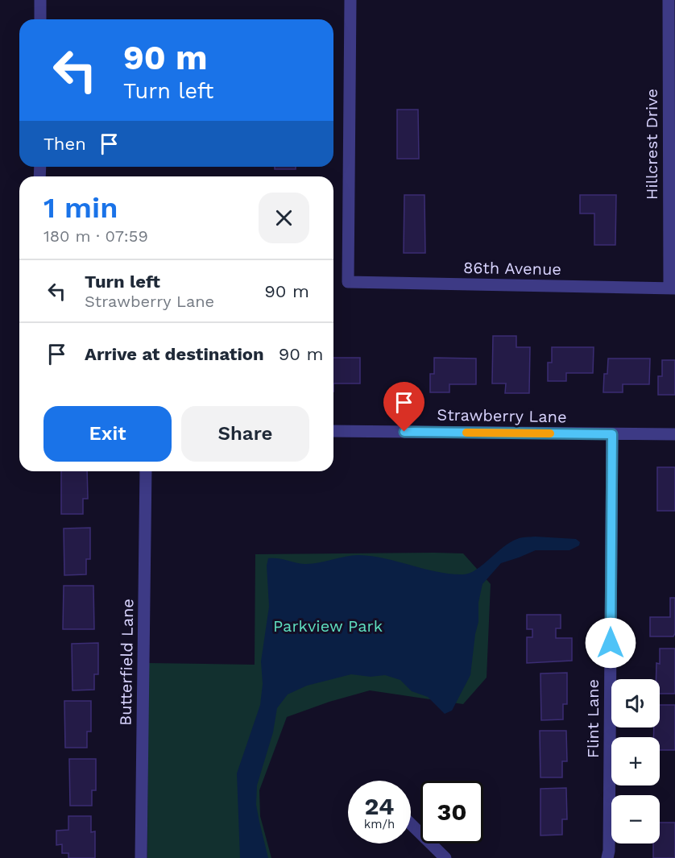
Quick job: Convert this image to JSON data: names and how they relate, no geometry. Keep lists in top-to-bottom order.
{
  "streets": {
    "street": [
      "Hillcrest Drive",
      "86th Avenue",
      "Strawberry Lane",
      "Butterfield Lane",
      "Flint Lane"
    ]
  },
  "crossings": [
    ["Hillcrest Drive", "86th Avenue"],
    ["Strawberry Lane", "Flint Lane"]
  ],
  "parks": ["Parkview Park"],
  "page": {
    "turn": ["90 m", "Turn left"],
    "then": "Then",
    "heading": ["1 min", "180 m · 07:59"],
    "list": [
      {
        "name": "Turn left",
        "note": "Strawberry Lane",
        "value": "90 m"
      },
      {
        "name": "Arrive at destination",
        "value": "90 m"
      }
    ],
    "buttons": ["Exit", "Share"],
    "map_buttons": ["+", "−"],
    "speed": "24 km/h",
    "limit": "30"
  }
}
